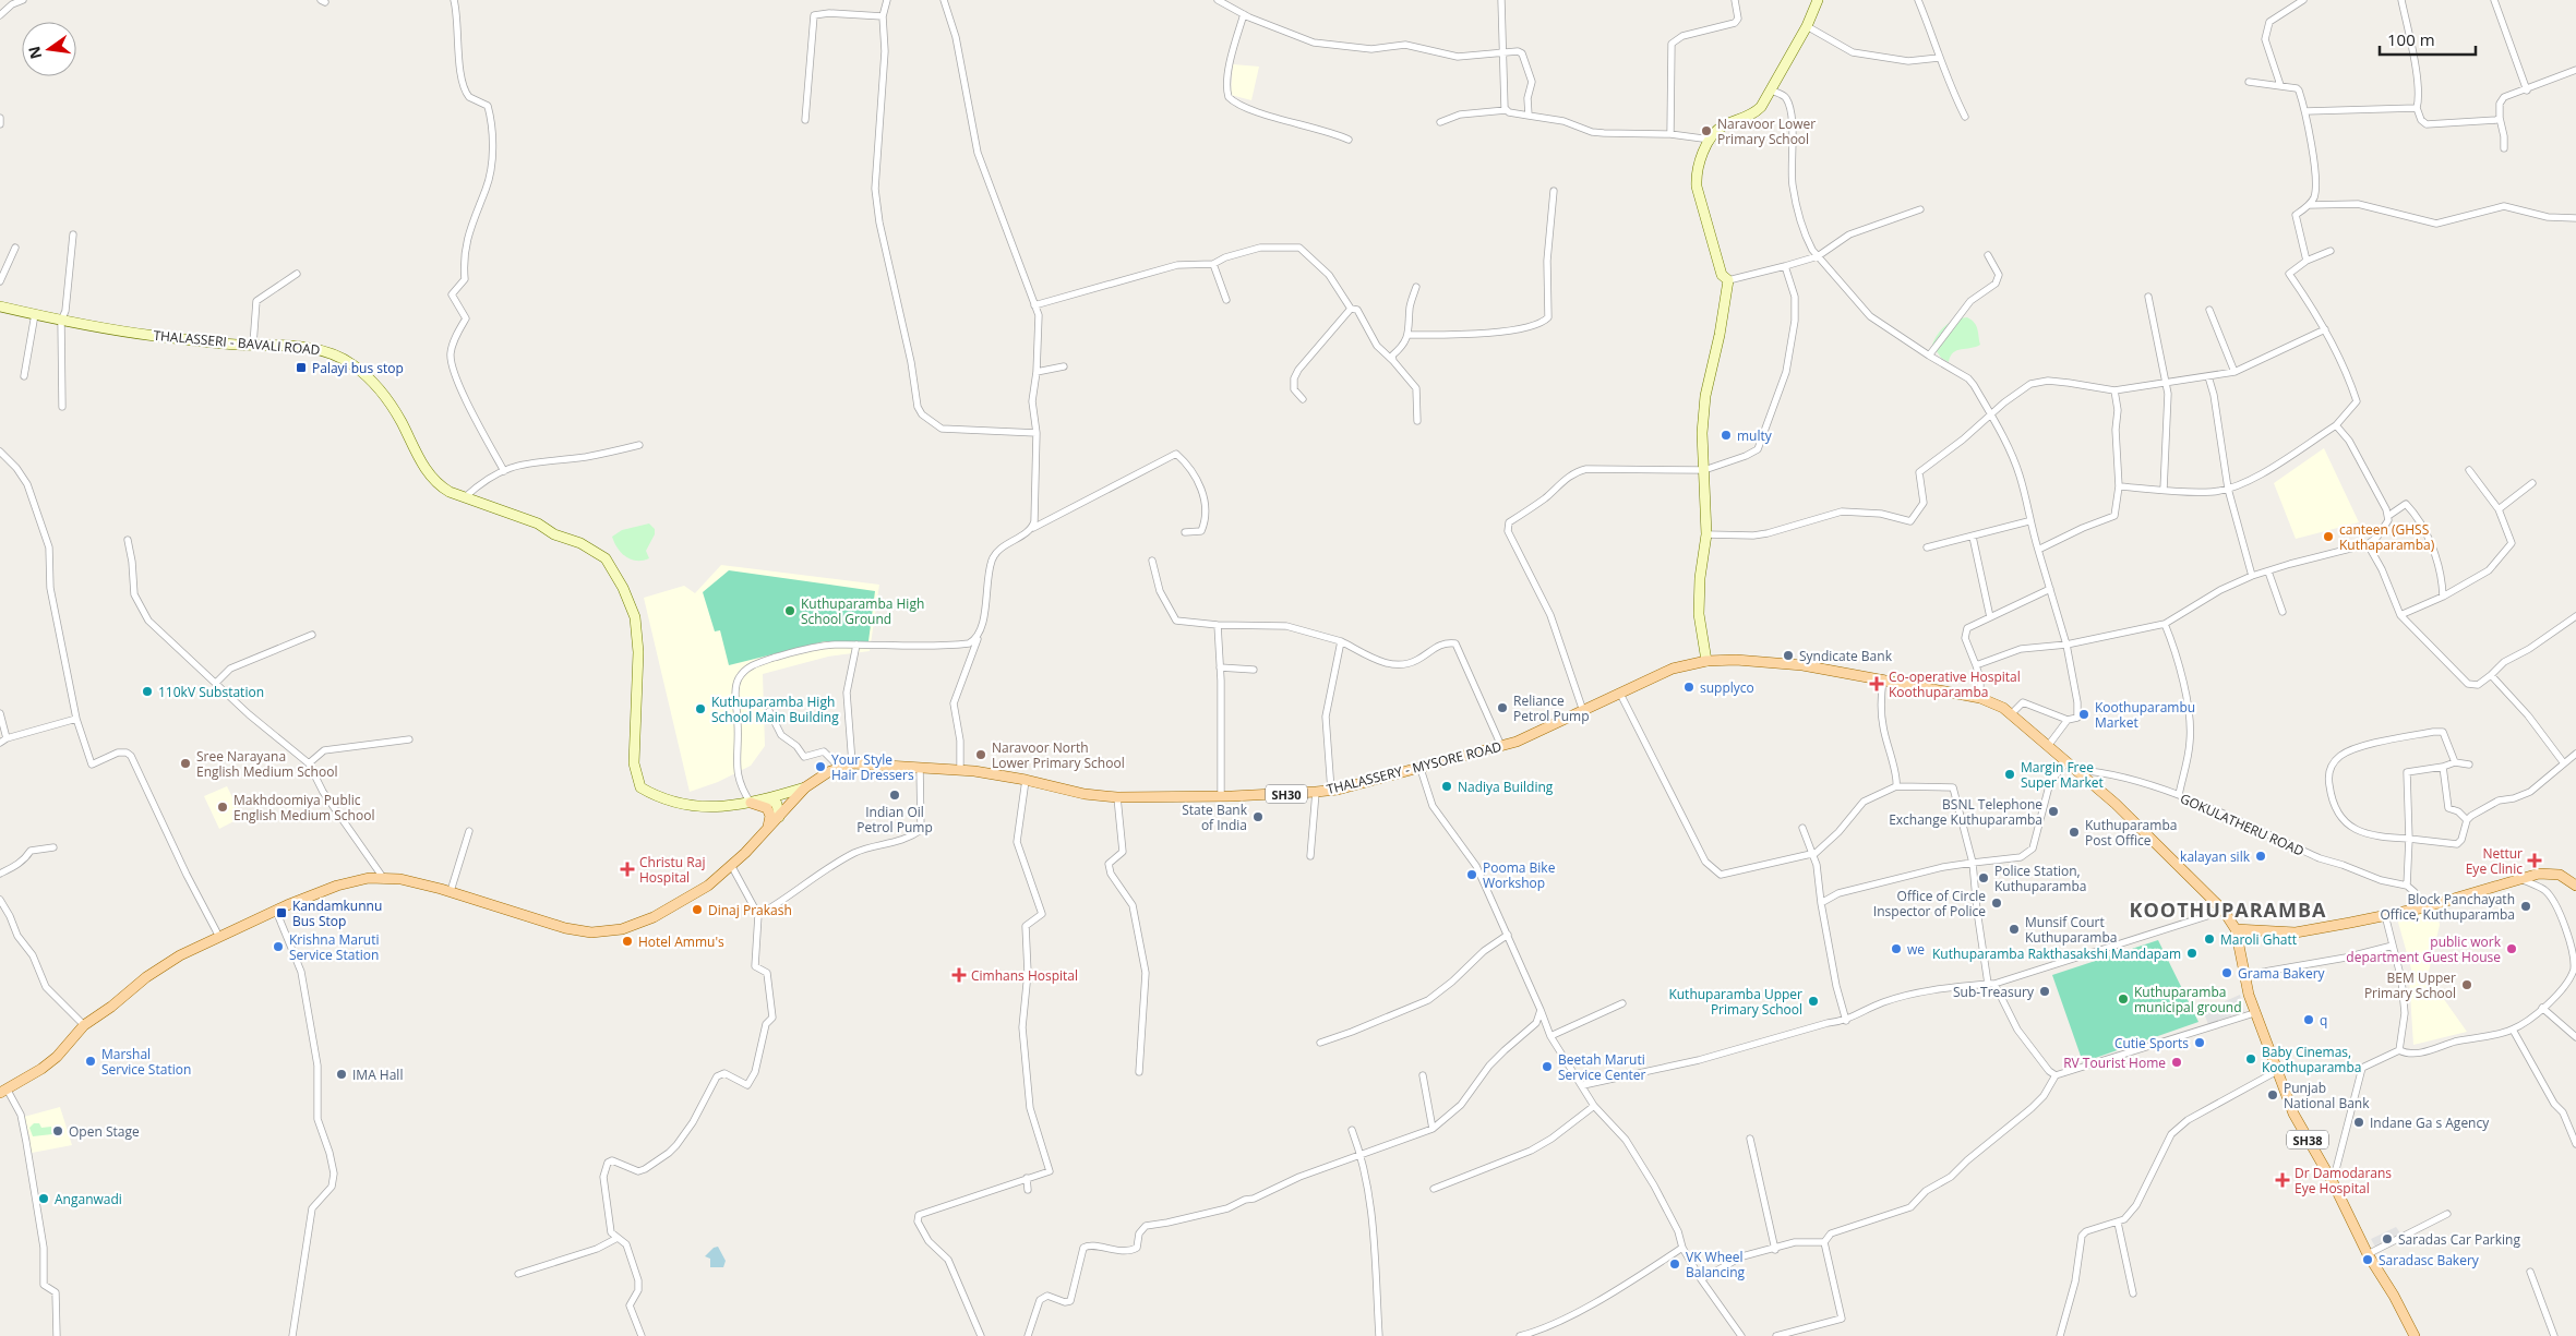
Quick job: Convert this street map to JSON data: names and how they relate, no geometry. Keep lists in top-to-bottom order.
{
  "streets": {
    "main road": [
      "THALASSERI - BAVALI ROAD",
      "THALASSERY - MYSORE ROAD",
      "SH30",
      "SH38"
    ],
    "street": ["GOKULATHERU ROAD"]
  },
  "crossings": [
    ["THALASSERI - BAVALI ROAD", "THALASSERY - MYSORE ROAD"],
    ["THALASSERY - MYSORE ROAD", "GOKULATHERU ROAD"],
    ["THALASSERY - MYSORE ROAD", "SH38"]
  ],
  "districts": ["KOOTHUPARAMBA"],
  "places": {
    "other": [
      "Naravoor Lower Primary School",
      "multy",
      "canteen (GHSS Kuthaparamba)",
      "Kuthuparamba High School Ground",
      "Syndicate Bank",
      "supplyco",
      "110kV Substation",
      "Reliance Petrol Pump",
      "Kuthuparamba High School Main Building",
      "Koothuparambu Market",
      "Naravoor North Lower Primary School",
      "Sree Narayana English Medium School",
      "Your Style Hair Dressers",
      "Margin Free Super Market",
      "Nadiya Building",
      "Indian Oil Petrol Pump",
      "Makhdoomiya Public English Medium School",
      "BSNL Telephone Exchange Kuthuparamba",
      "State Bank of India",
      "Kuthuparamba Post Office",
      "kalayan silk",
      "Pooma Bike Workshop",
      "Police Station, Kuthuparamba",
      "Office of Circle Inspector of Police",
      "Block Panchayath Office, Kuthuparamba",
      "Dinaj Prakash",
      "Munsif Court Kuthuparamba",
      "Maroli Ghatt",
      "Hotel Ammu's",
      "Krishna Maruti Service Station",
      "we",
      "public work department Guest House",
      "Kuthuparamba Rakthasakshi Mandapam",
      "Grama Bakery",
      "BEM Upper Primary School",
      "Sub-Treasury",
      "Kuthuparamba municipal ground",
      "Kuthuparamba Upper Primary School",
      "q",
      "Cutie Sports",
      "Baby Cinemas, Koothuparamba",
      "Marshal Service Station",
      "RV Tourist Home",
      "Beetah Maruti Service Center",
      "IMA Hall",
      "Punjab National Bank",
      "Indane Ga s Agency",
      "Open Stage",
      "Anganwadi",
      "Saradas Car Parking",
      "Saradasc Bakery",
      "VK Wheel Balancing"
    ],
    "transit": ["Palayi bus stop", "Kandamkunnu Bus Stop"],
    "health": [
      "Co-operative Hospital Koothuparamba",
      "Nettur Eye Clinic",
      "Christu Raj Hospital",
      "Cimhans Hospital",
      "Dr Damodarans Eye Hospital"
    ]
  },
  "scale_bar": "100 m",
  "north": "left"
}
